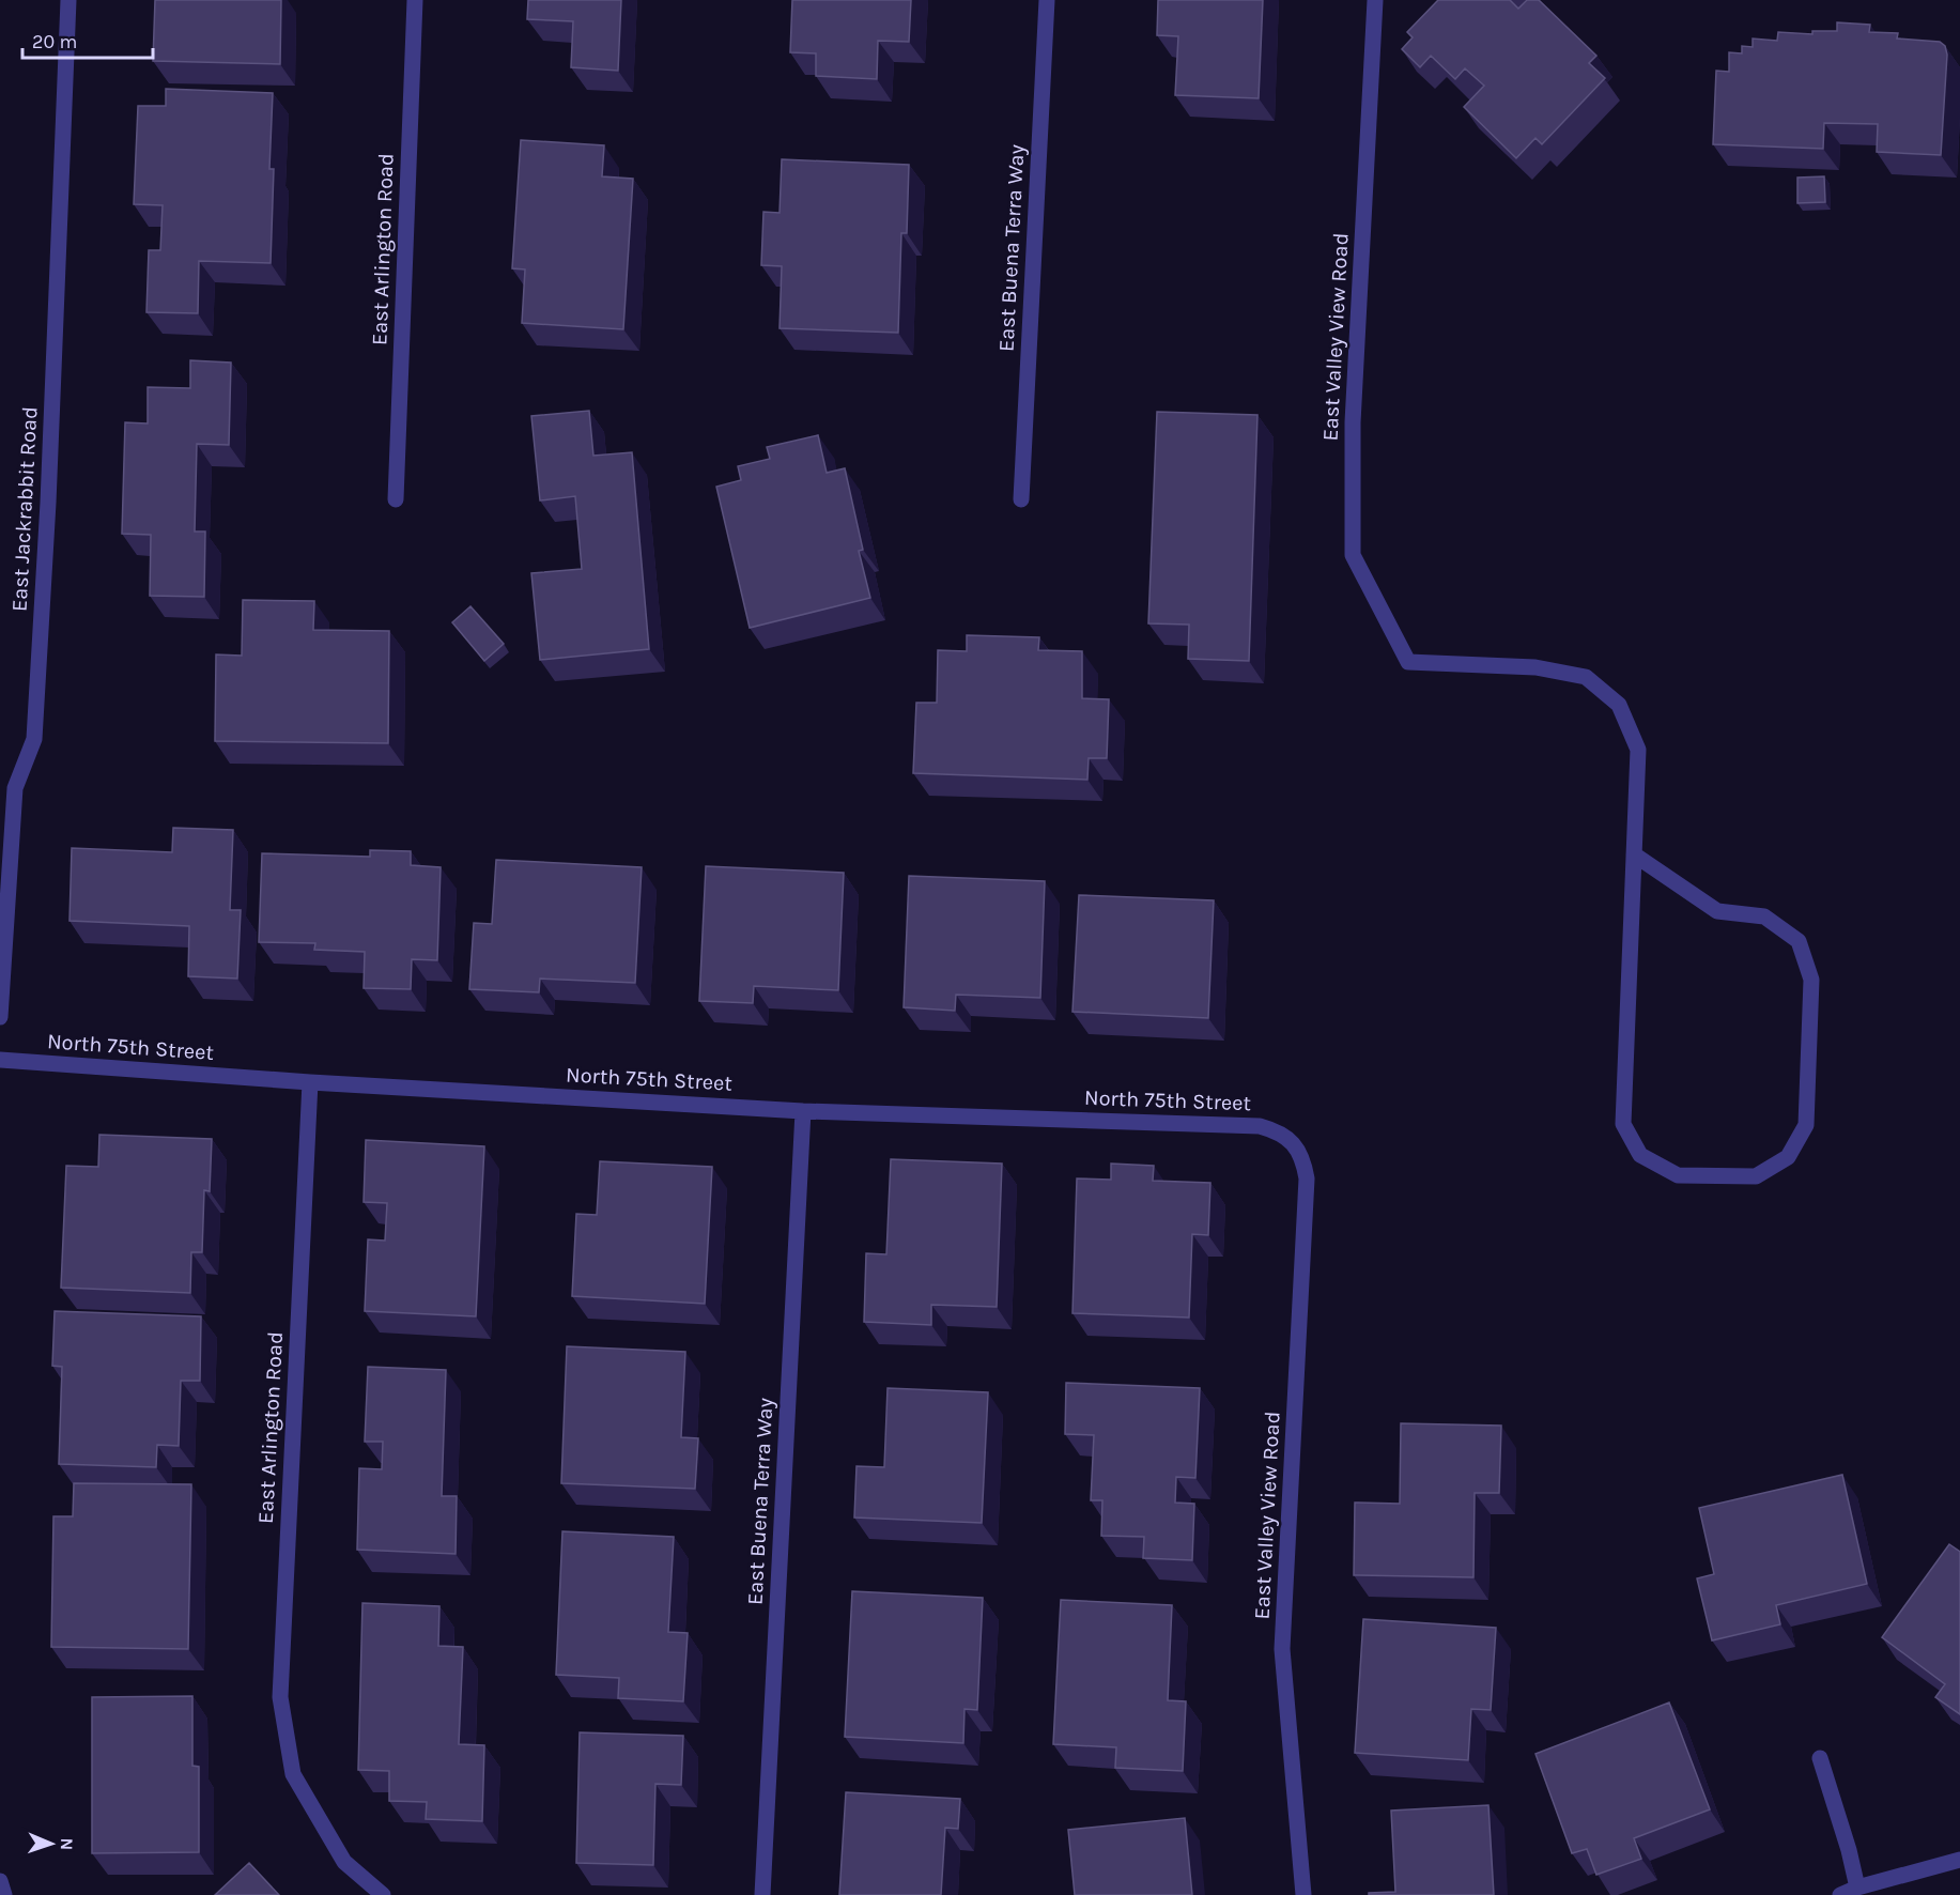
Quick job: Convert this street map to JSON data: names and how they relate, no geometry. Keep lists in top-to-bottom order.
{
  "streets": {
    "street": [
      "East Buena Terra Way",
      "East Arlington Road",
      "East Valley View Road",
      "East Jackrabbit Road",
      "North 75th Street"
    ]
  },
  "crossings": [
    ["East Buena Terra Way", "North 75th Street"],
    ["East Arlington Road", "North 75th Street"],
    ["East Valley View Road", "North 75th Street"]
  ],
  "scale_bar": "20 m",
  "north": "right"
}
